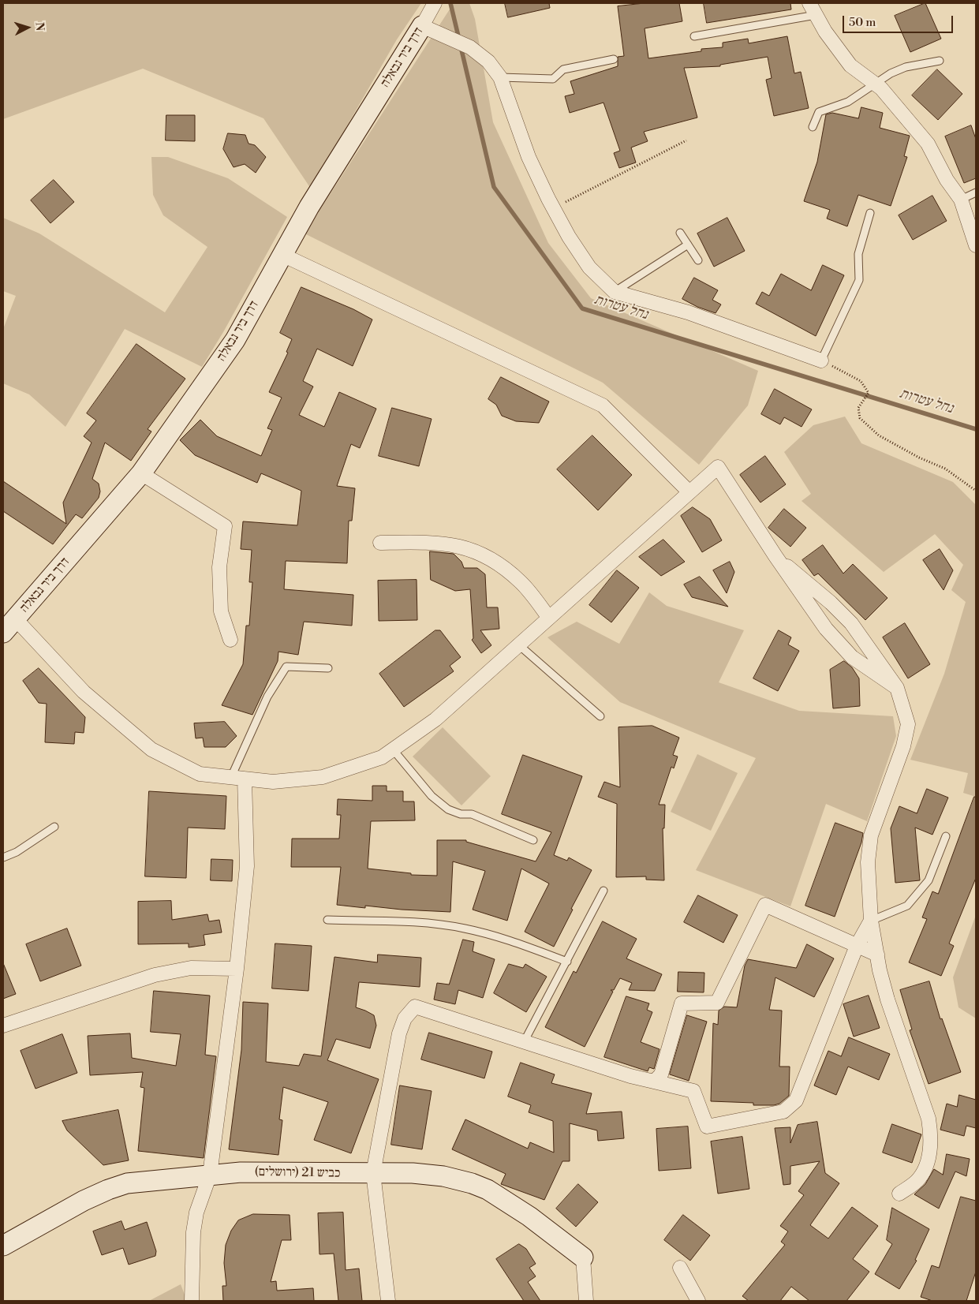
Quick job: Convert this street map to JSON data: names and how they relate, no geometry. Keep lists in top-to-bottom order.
{
  "streets": {
    "street": ["דרך ביר נבאלה", "כביש 21 (ירושלים)"]
  },
  "water": ["נחל עטרות"],
  "scale_bar": "50 m",
  "north": "right"
}
